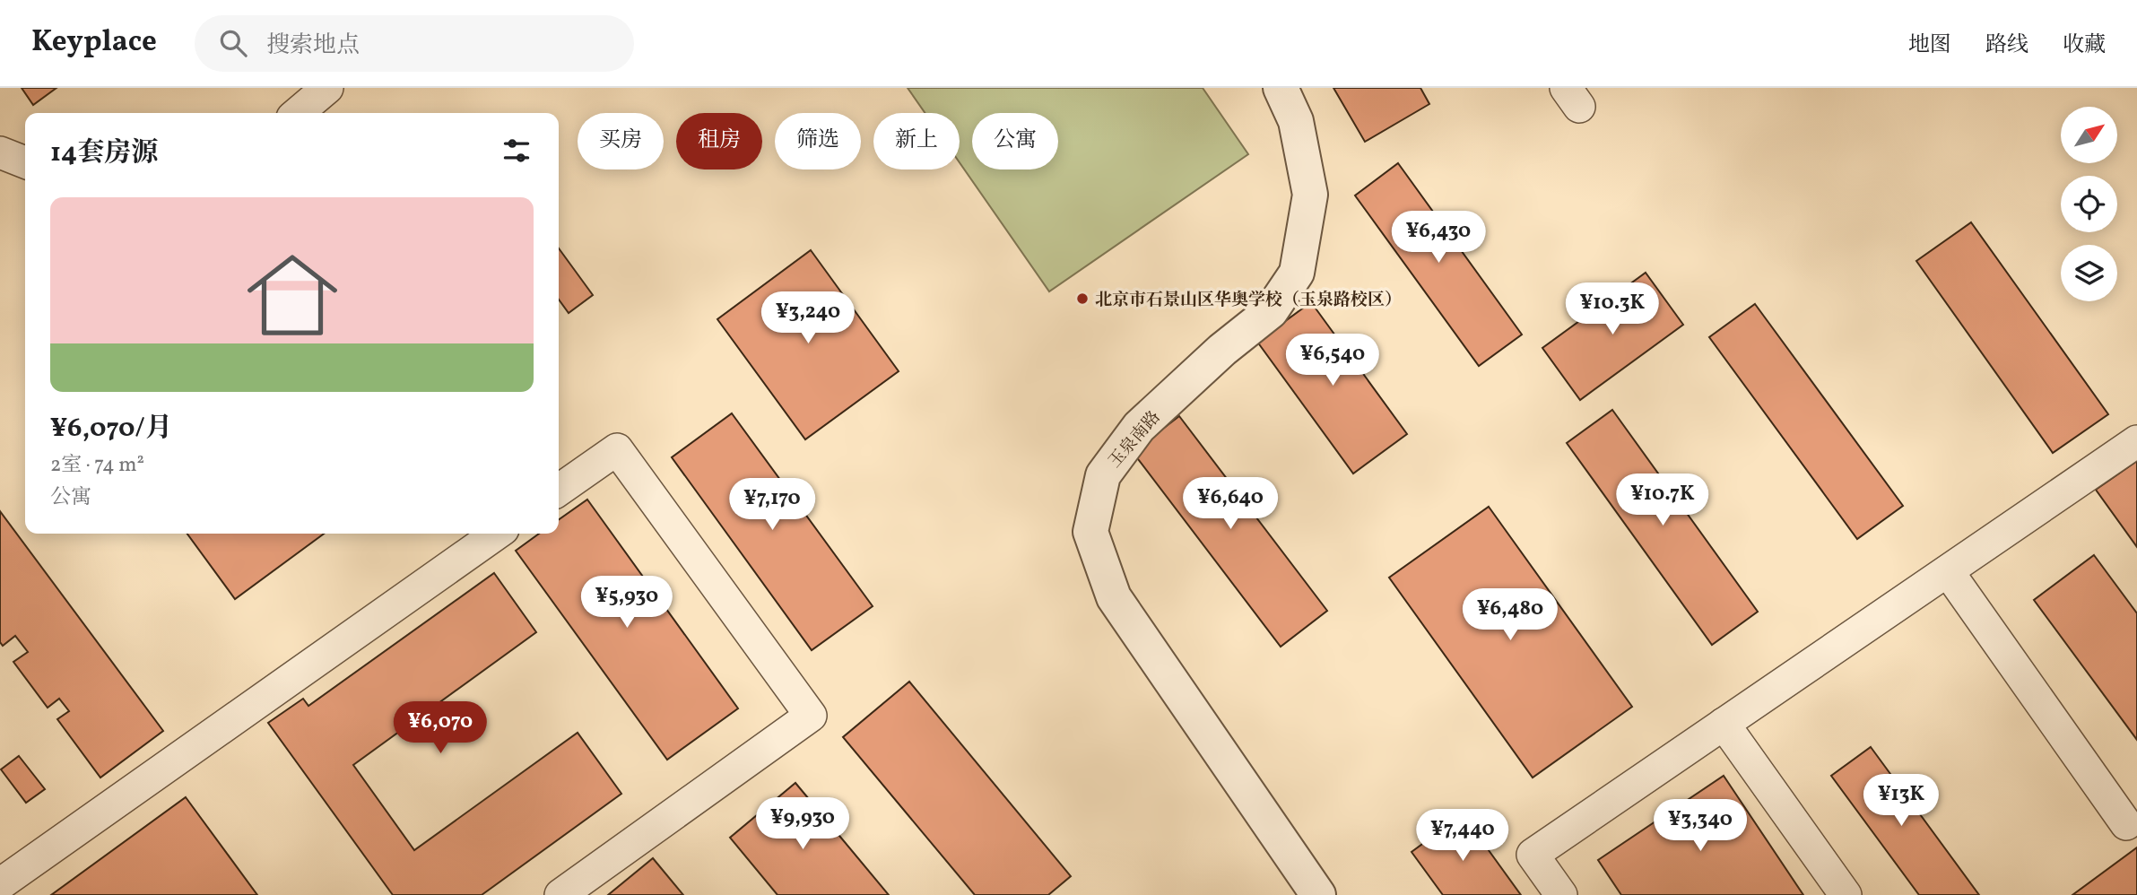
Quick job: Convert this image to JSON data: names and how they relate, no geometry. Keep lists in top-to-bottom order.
{
  "streets": {
    "street": ["玉泉南路"]
  },
  "places": ["北京市石景山区华奥学校（玉泉路校区）"],
  "north": "top right",
  "page": {
    "header": "Keyplace",
    "search": "搜索地点",
    "nav": ["地图", "路线", "收藏"],
    "chip": [
      "买房",
      "租房",
      "筛选",
      "新上",
      "公寓"
    ],
    "heading": "14套房源",
    "list": [
      {
        "name": "¥6,070/月",
        "note": "2室 · 74 m² · 公寓"
      }
    ],
    "price": [
      "¥6,430",
      "¥10.3K",
      "¥3,240",
      "¥6,540",
      "¥10.7K",
      "¥6,640",
      "¥7,170",
      "¥5,930",
      "¥6,480",
      "¥6,070",
      "¥13K",
      "¥9,930",
      "¥3,340",
      "¥7,440"
    ]
  }
}
